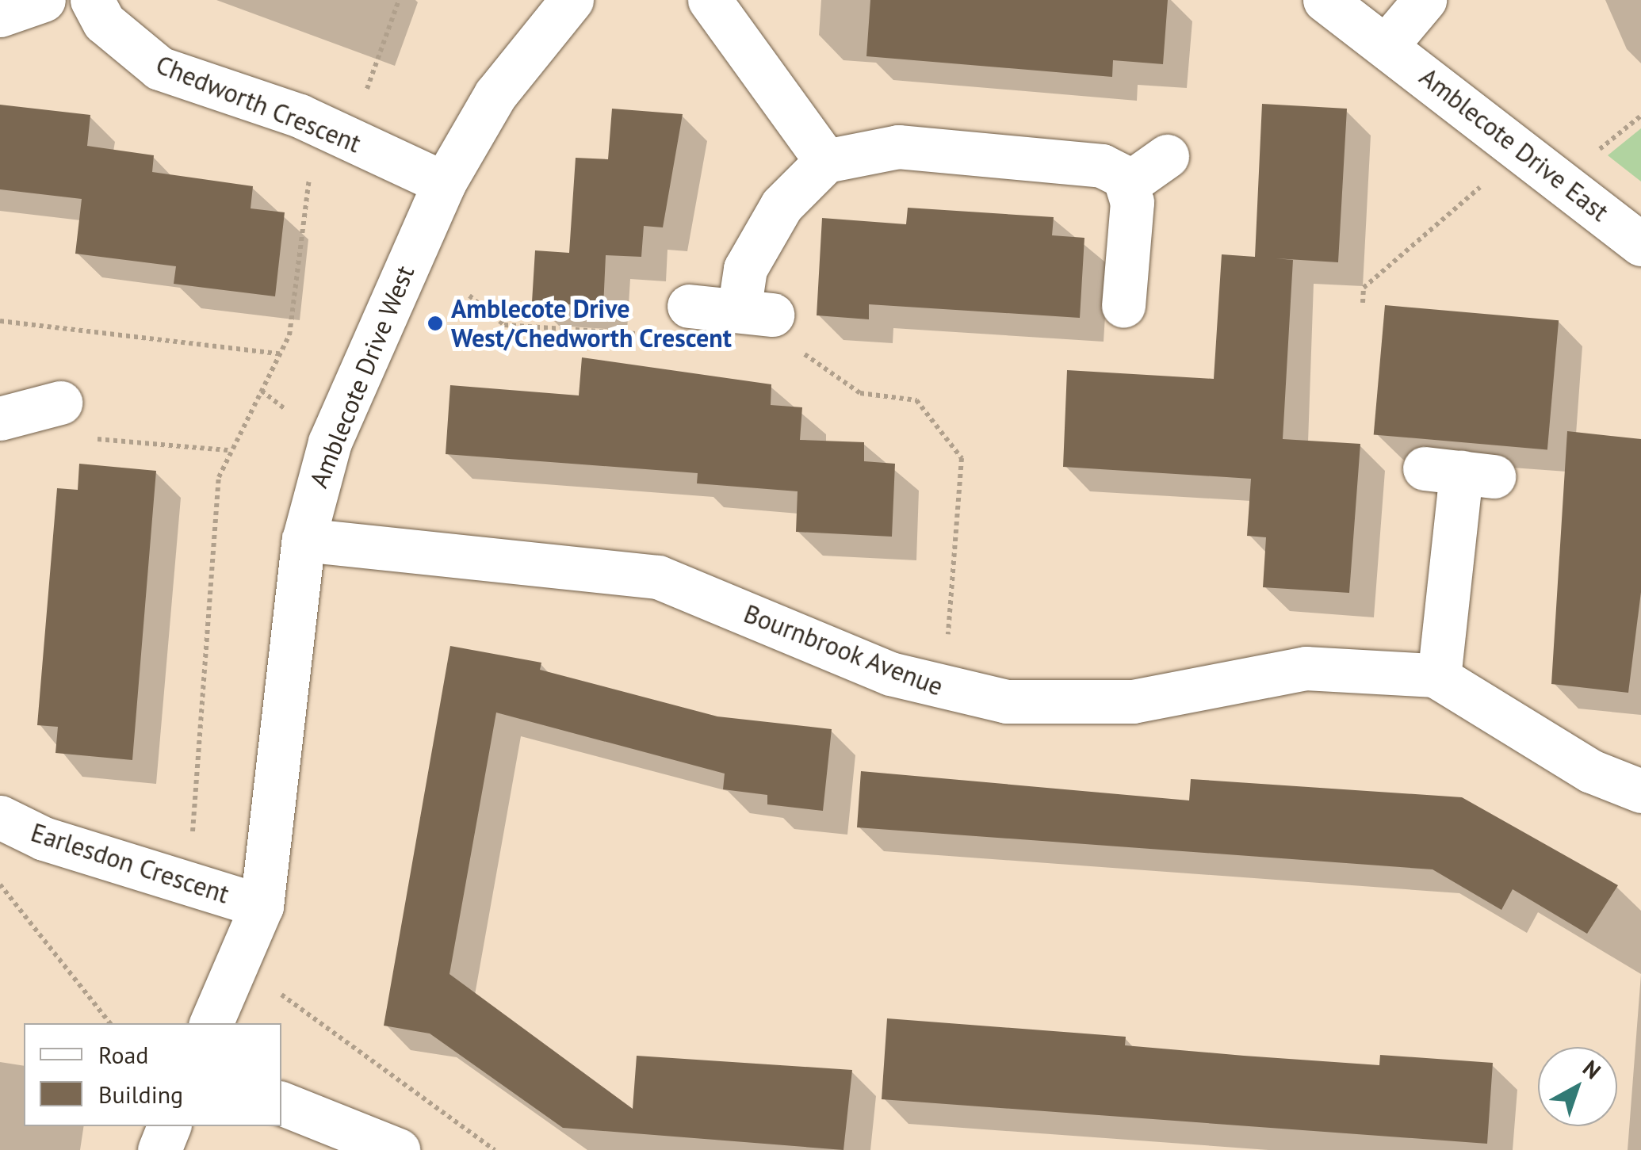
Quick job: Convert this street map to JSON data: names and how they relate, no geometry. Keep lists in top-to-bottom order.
{
  "streets": {
    "street": [
      "Chedworth Crescent",
      "Amblecote Drive East",
      "Amblecote Drive West",
      "Bournbrook Avenue",
      "Earlesdon Crescent"
    ]
  },
  "crossings": [
    ["Chedworth Crescent", "Amblecote Drive West"],
    ["Amblecote Drive West", "Bournbrook Avenue"],
    ["Amblecote Drive West", "Earlesdon Crescent"]
  ],
  "places": ["Amblecote Drive West/Chedworth Crescent"],
  "legend": ["Road", "Building"],
  "north": "top right"
}
